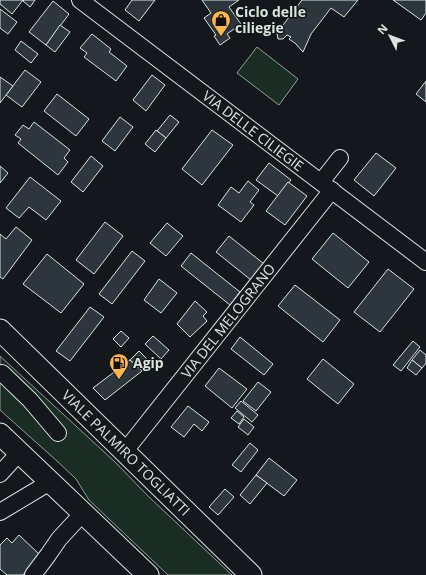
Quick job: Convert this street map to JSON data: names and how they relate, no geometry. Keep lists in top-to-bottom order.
{
  "streets": {
    "main road": ["VIALE PALMIRO TOGLIATTI"],
    "street": ["VIA DELLE CILIEGIE", "VIA DEL MELOGRANO"]
  },
  "crossings": [
    ["VIA DELLE CILIEGIE", "VIA DEL MELOGRANO"],
    ["VIA DEL MELOGRANO", "VIALE PALMIRO TOGLIATTI"]
  ],
  "places": {
    "shop": ["Ciclo delle ciliegie"],
    "fuel station": ["Agip"]
  },
  "north": "top left"
}
